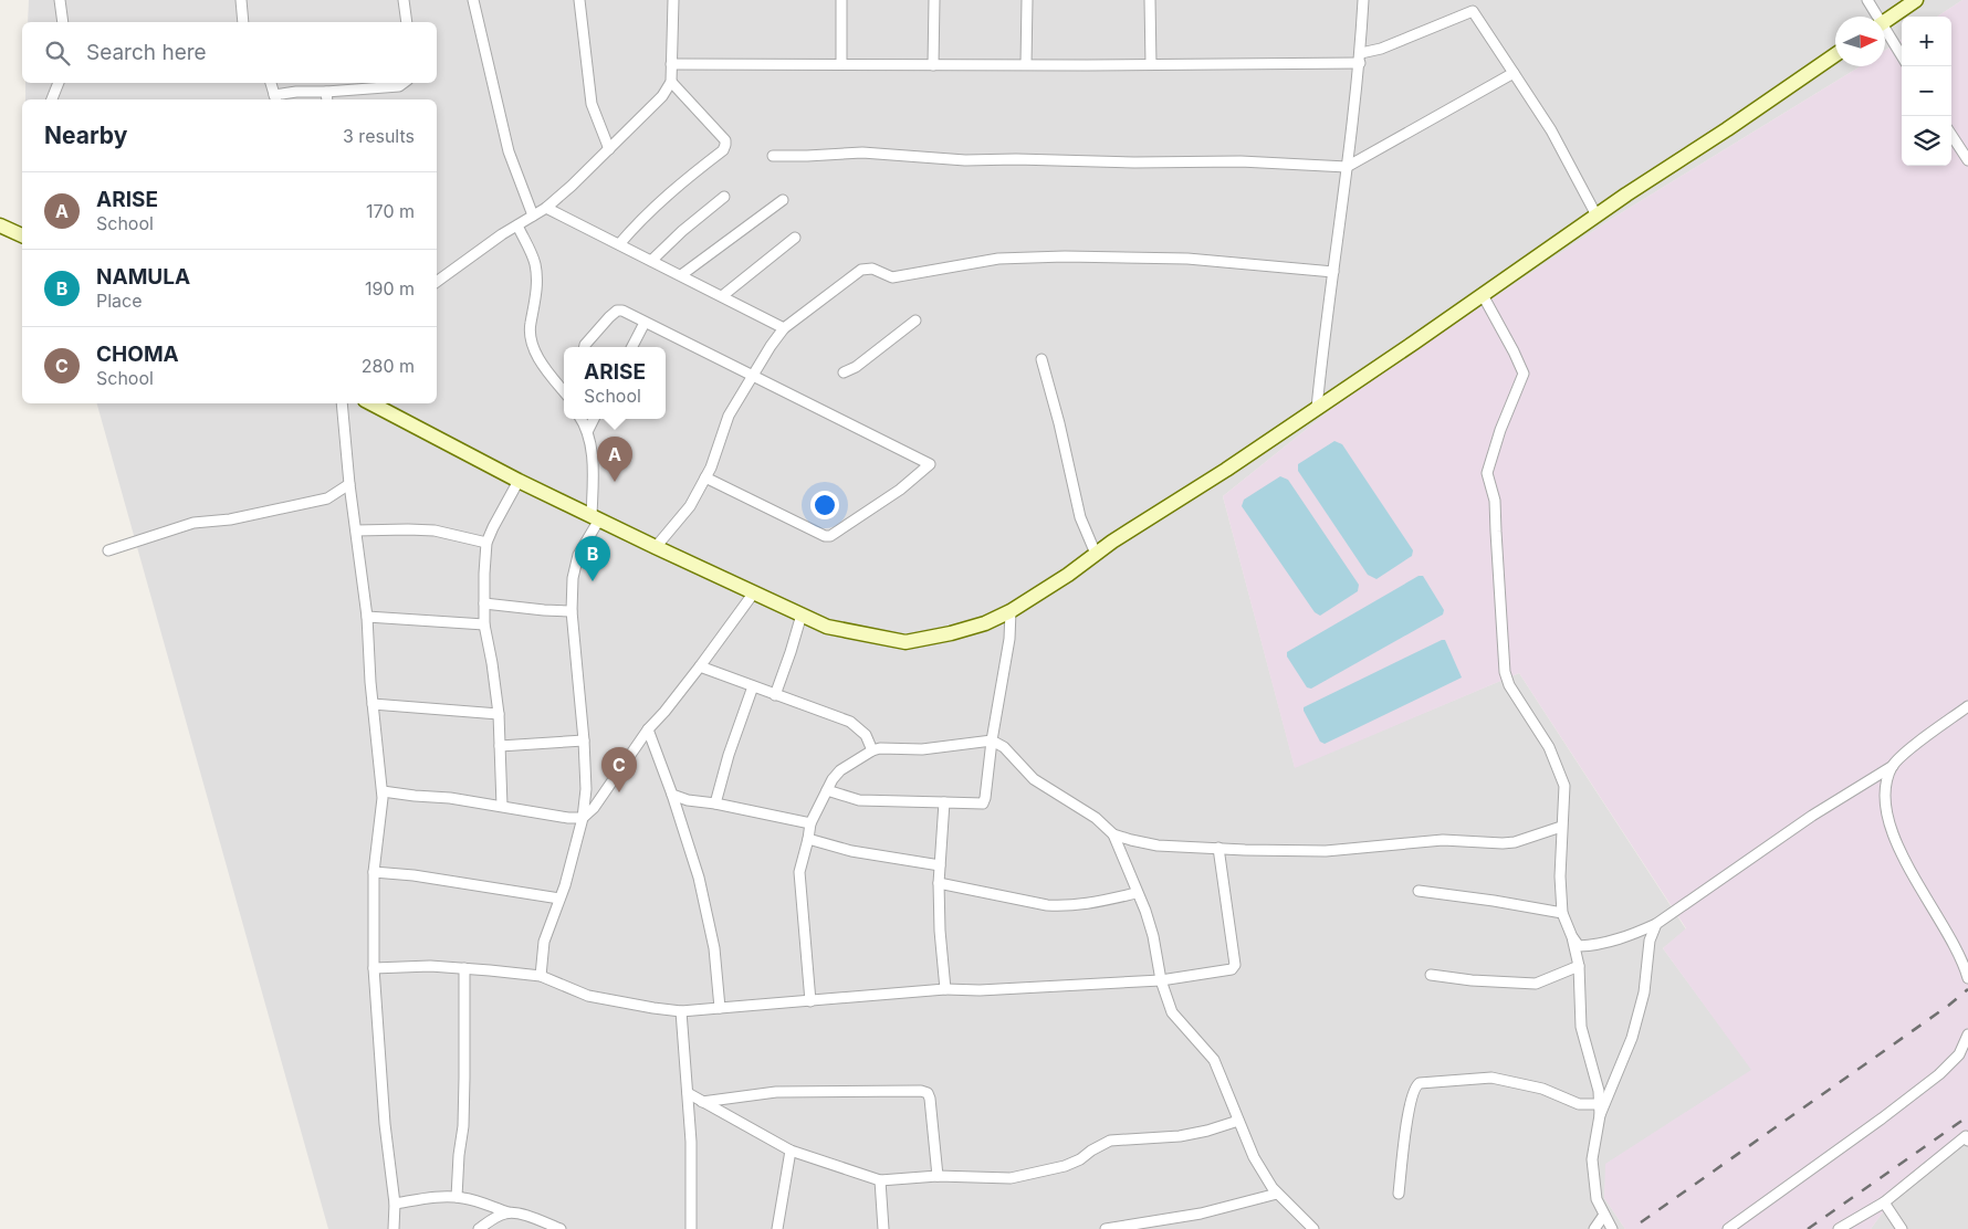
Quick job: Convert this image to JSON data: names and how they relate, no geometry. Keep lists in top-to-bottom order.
{
  "north": "right",
  "page": {
    "map_buttons": ["+", "−"],
    "search": "Search here",
    "heading": ["Nearby", "3 results"],
    "list": [
      {
        "mark": "A",
        "name": "ARISE",
        "note": "School",
        "value": "170 m"
      },
      {
        "mark": "B",
        "name": "NAMULA",
        "note": "Place",
        "value": "190 m"
      },
      {
        "mark": "C",
        "name": "CHOMA",
        "note": "School",
        "value": "280 m"
      }
    ],
    "popup": ["ARISE", "School"],
    "pins": ["A", "B", "C"]
  }
}
